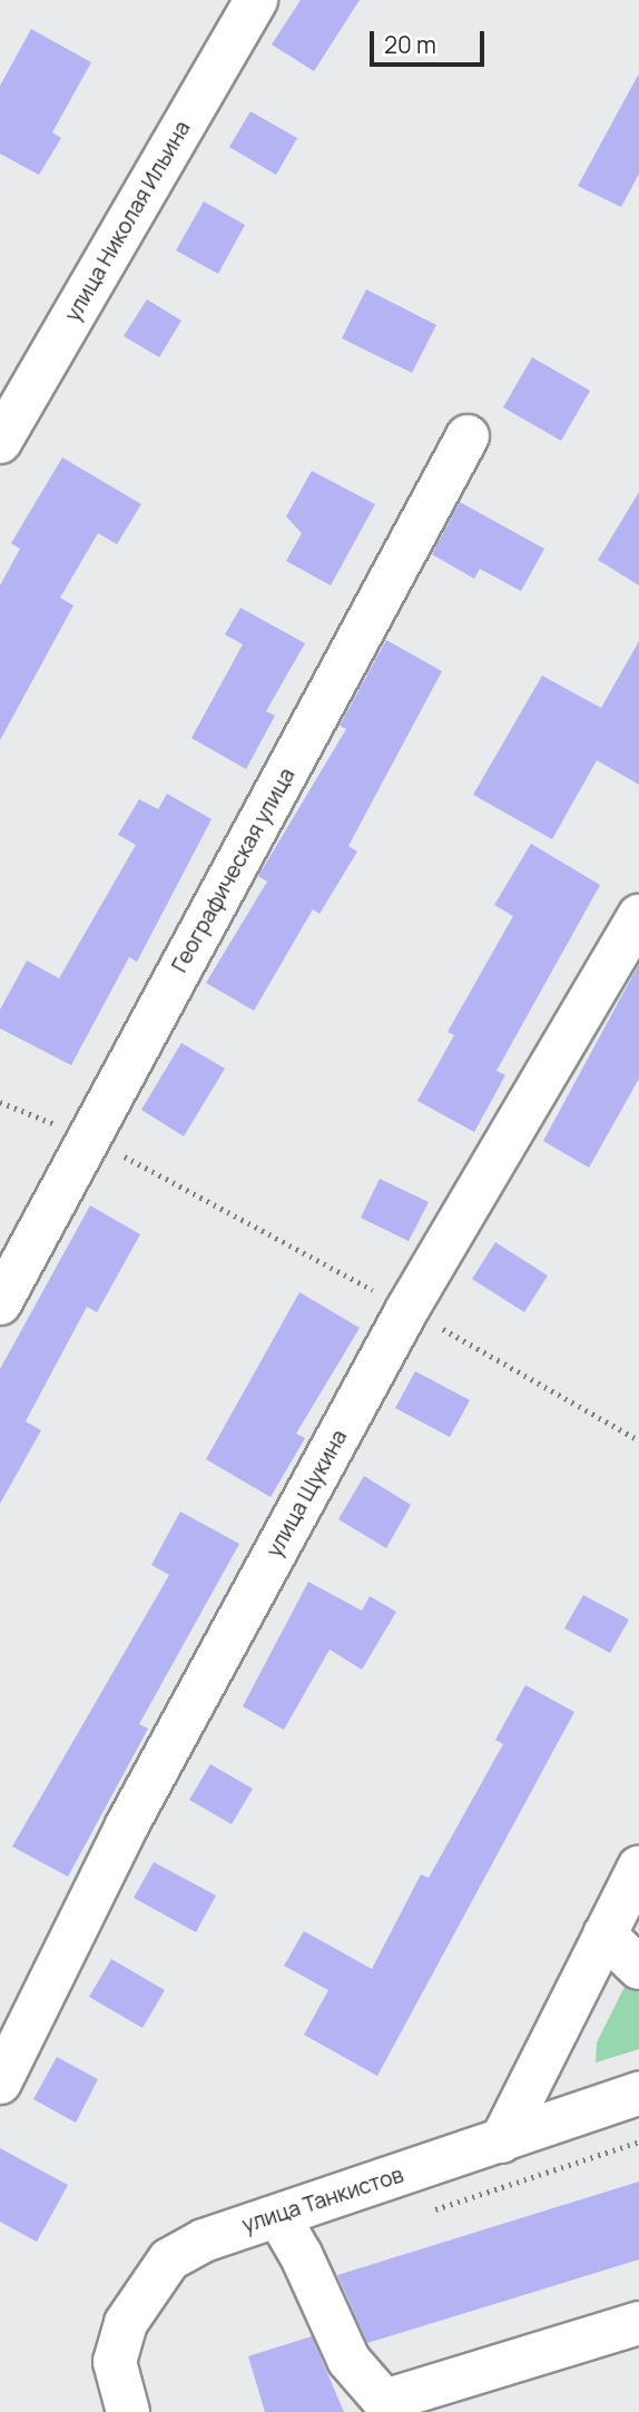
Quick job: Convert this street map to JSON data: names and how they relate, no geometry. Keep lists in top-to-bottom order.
{
  "streets": {
    "street": [
      "улица Николая Ильина",
      "Географическая улица",
      "улица Щукина",
      "улица Танкистов"
    ]
  },
  "scale_bar": "20 m"
}
